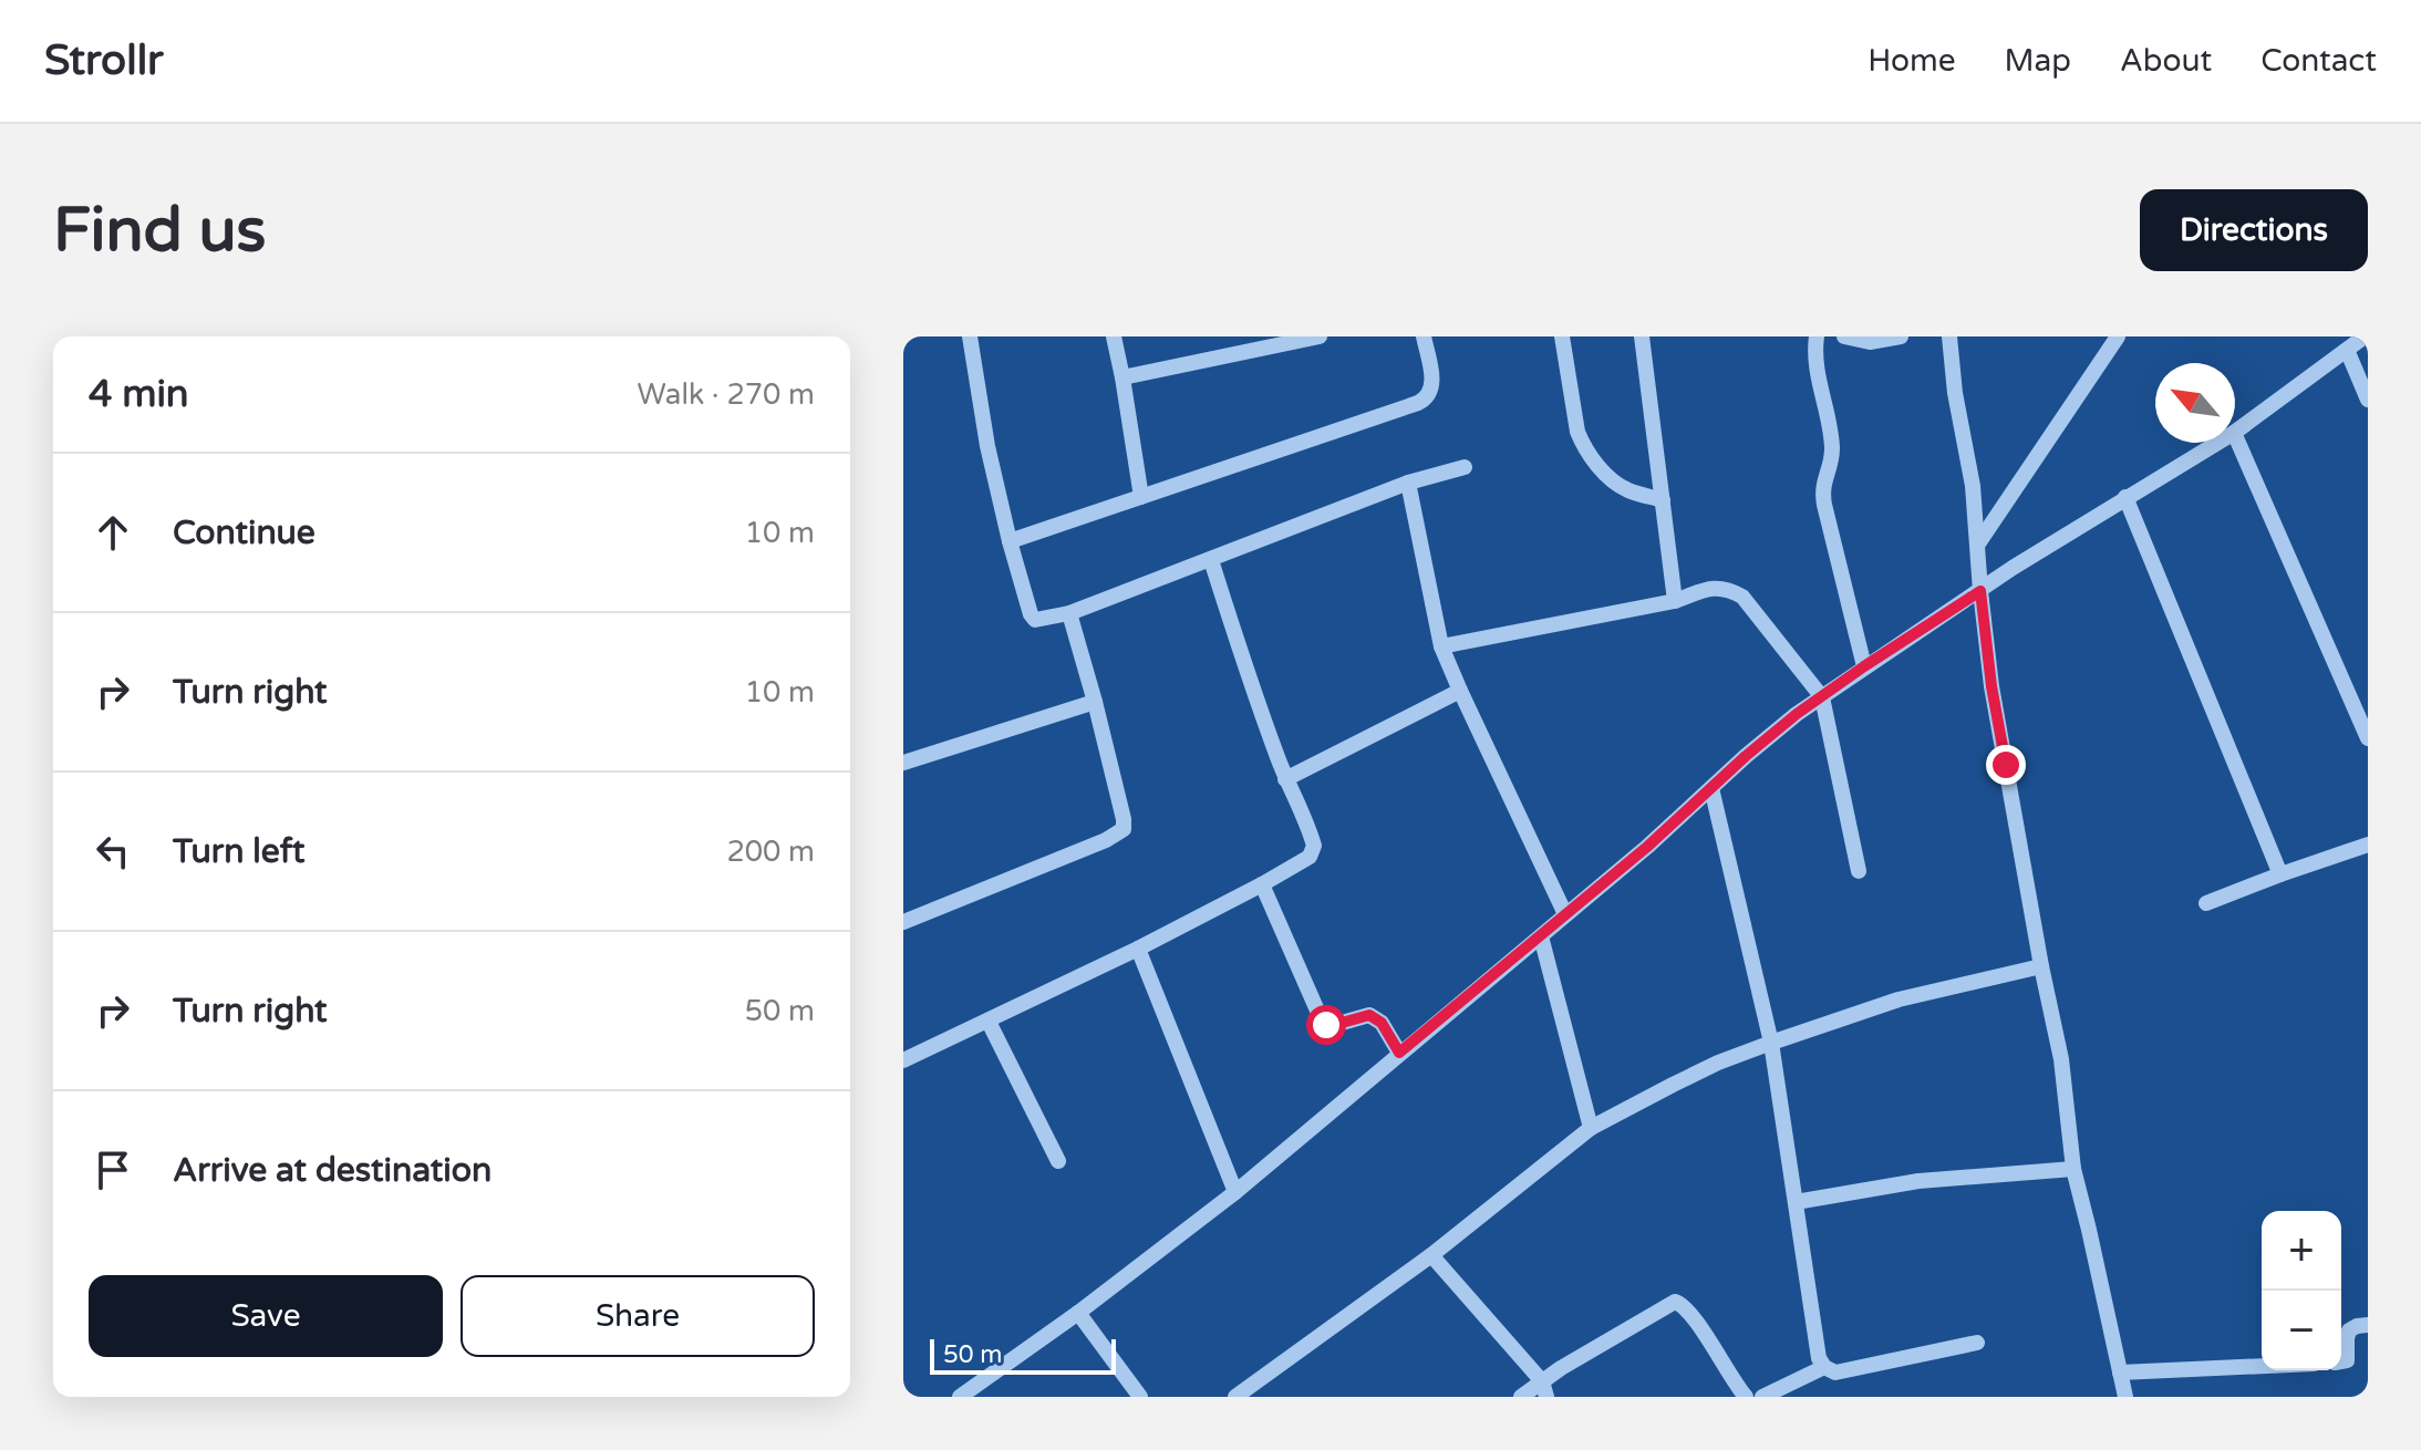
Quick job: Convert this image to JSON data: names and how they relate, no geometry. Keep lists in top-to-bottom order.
{
  "scale_bar": "50 m",
  "north": "top left",
  "page": {
    "header": "Strollr",
    "nav": [
      "Home",
      "Map",
      "About",
      "Contact"
    ],
    "buttons": [
      "Directions",
      ["Save", "Share"]
    ],
    "title": "Find us",
    "heading": ["4 min", "Walk · 270 m"],
    "list": [
      ["Continue", "10 m"],
      ["Turn right", "10 m"],
      ["Turn left", "200 m"],
      ["Turn right", "50 m"],
      "Arrive at destination"
    ],
    "map_buttons": ["+", "−"],
    "scale": "50 m"
  }
}
